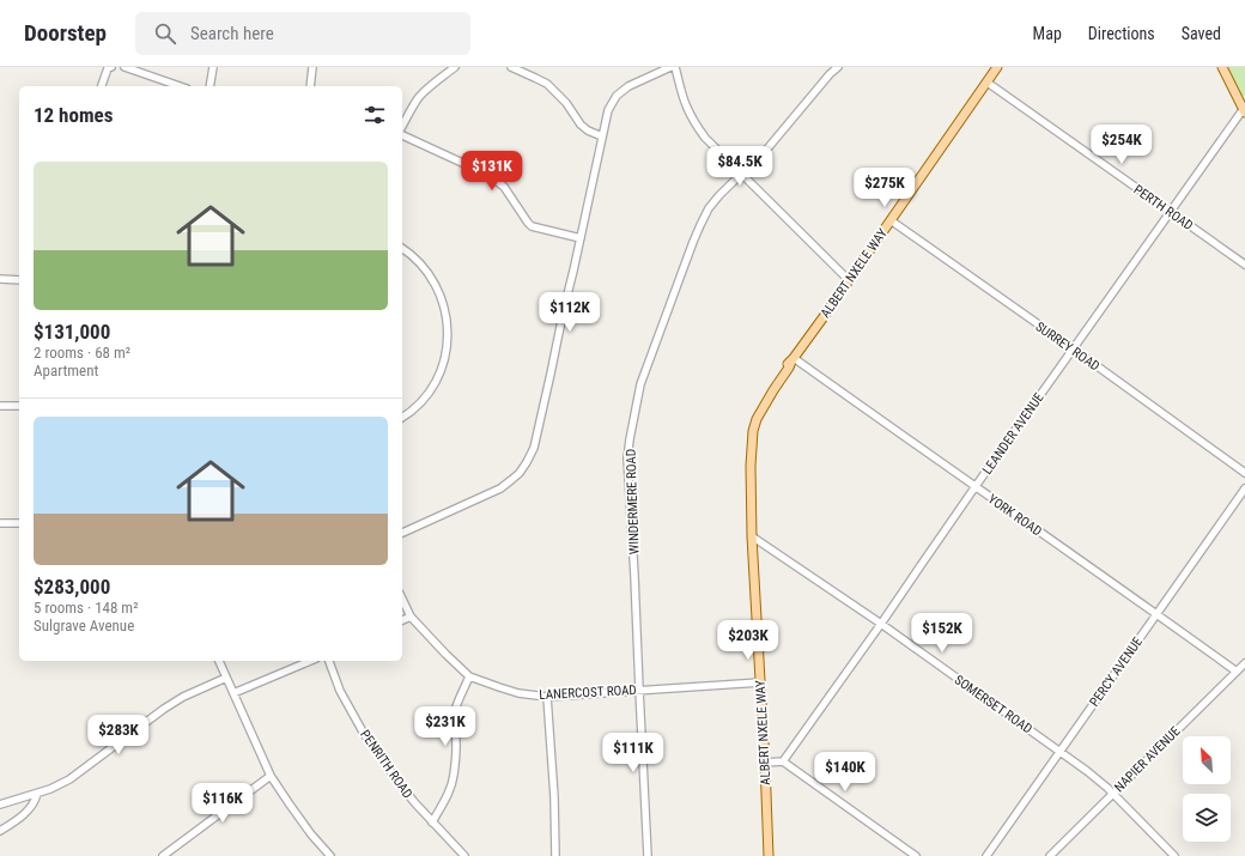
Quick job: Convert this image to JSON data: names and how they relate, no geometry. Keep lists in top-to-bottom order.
{
  "streets": {
    "main road": ["ALBERT NXELE WAY"],
    "street": [
      "PERTH ROAD",
      "SURREY ROAD",
      "LEANDER AVENUE",
      "WINDERMERE ROAD",
      "YORK ROAD",
      "PERCY AVENUE",
      "LANERCOST ROAD",
      "SOMERSET ROAD",
      "NAPIER AVENUE",
      "PENRITH ROAD"
    ]
  },
  "crossings": [
    ["PERTH ROAD", "ALBERT NXELE WAY"],
    ["PERTH ROAD", "LEANDER AVENUE"],
    ["ALBERT NXELE WAY", "SURREY ROAD"],
    ["ALBERT NXELE WAY", "YORK ROAD"],
    ["ALBERT NXELE WAY", "LANERCOST ROAD"],
    ["ALBERT NXELE WAY", "SOMERSET ROAD"],
    ["SURREY ROAD", "LEANDER AVENUE"],
    ["LEANDER AVENUE", "YORK ROAD"],
    ["LEANDER AVENUE", "SOMERSET ROAD"],
    ["WINDERMERE ROAD", "LANERCOST ROAD"],
    ["YORK ROAD", "PERCY AVENUE"],
    ["YORK ROAD", "NAPIER AVENUE"],
    ["PERCY AVENUE", "SOMERSET ROAD"],
    ["SOMERSET ROAD", "NAPIER AVENUE"]
  ],
  "north": "top left",
  "page": {
    "header": "Doorstep",
    "search": "Search here",
    "nav": ["Map", "Directions", "Saved"],
    "heading": "12 homes",
    "price": [
      "$254K",
      "$84.5K",
      "$131K",
      "$275K",
      "$112K",
      "$152K",
      "$203K",
      "$231K",
      "$283K",
      "$111K",
      "$140K",
      "$116K"
    ],
    "list": [
      {
        "name": "$131,000",
        "note": "2 rooms · 68 m² · Apartment"
      },
      {
        "name": "$283,000",
        "note": "5 rooms · 148 m² · Sulgrave Avenue"
      }
    ]
  }
}
